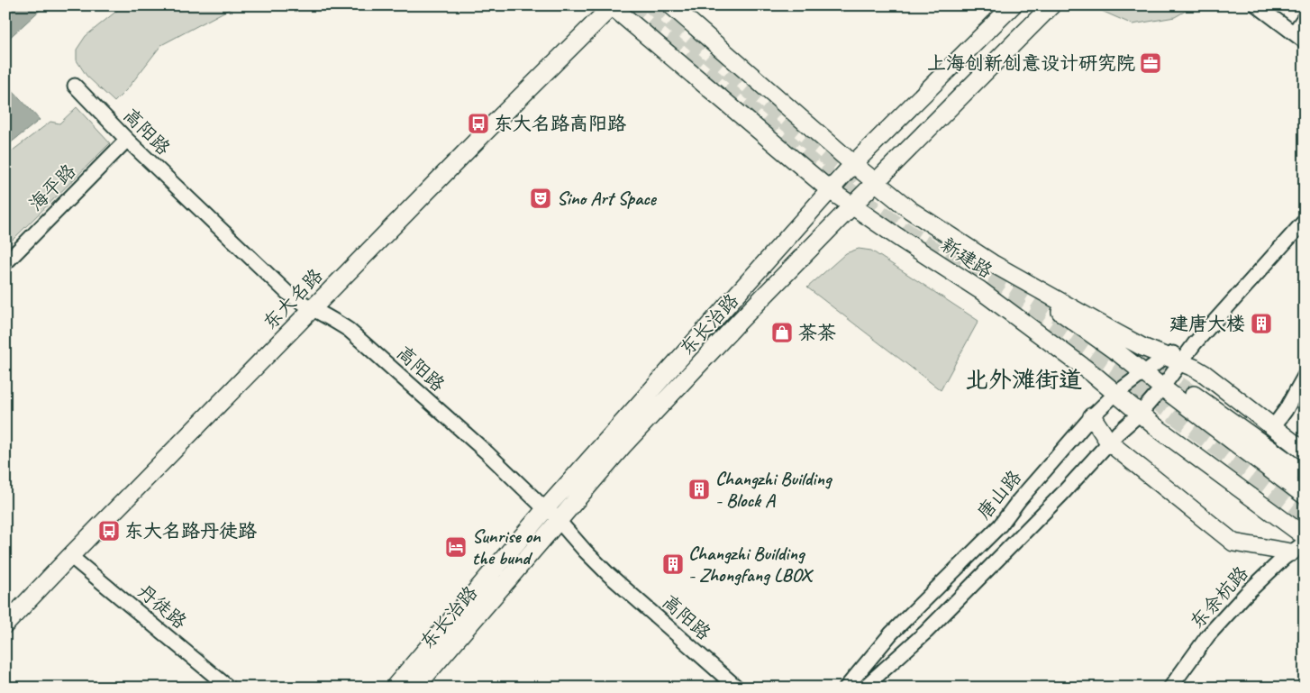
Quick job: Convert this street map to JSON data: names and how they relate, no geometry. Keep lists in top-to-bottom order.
{
  "streets": {
    "main road": ["新建路", "东大名路", "东长治路"],
    "street": [
      "高阳路",
      "海平路",
      "唐山路",
      "东余杭路",
      "丹徒路"
    ]
  },
  "crossings": [
    ["高阳路", "海平路"],
    ["高阳路", "东大名路"],
    ["高阳路", "东长治路"],
    ["新建路", "东大名路"],
    ["新建路", "东长治路"],
    ["新建路", "唐山路"],
    ["东大名路", "丹徒路"]
  ],
  "districts": ["北外滩街道"],
  "places": {
    "office": ["上海创新创意设计研究院"],
    "bus stop": ["东大名路高阳路", "东大名路丹徒路"],
    "theatre": ["Sino Art Space"],
    "building": ["建唐大楼", "Changzhi Building - Block A", "Changzhi Building - Zhongfang LBOX"],
    "shop": ["茶茶"],
    "hotel": ["Sunrise on the bund"]
  }
}
